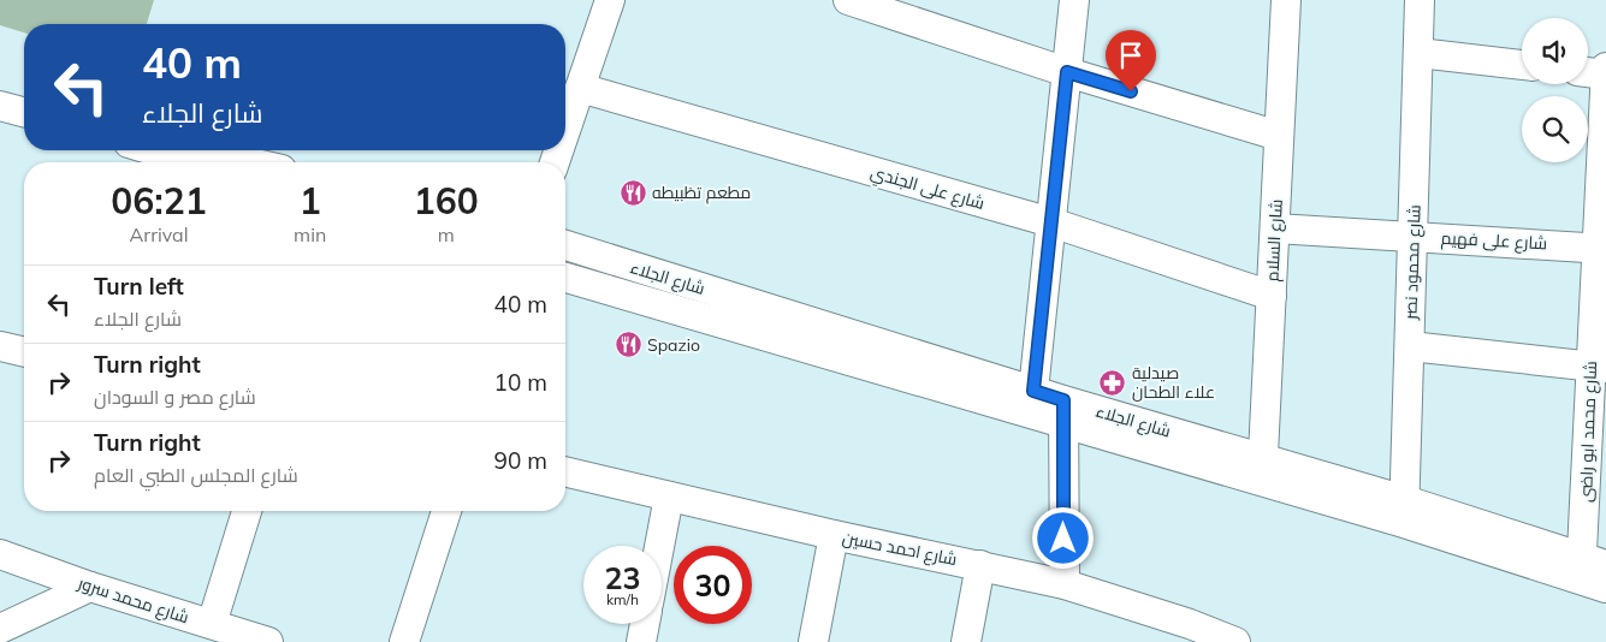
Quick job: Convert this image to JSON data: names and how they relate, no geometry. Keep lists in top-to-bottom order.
{
  "streets": {
    "street": [
      "شارع على الجندي",
      "شارع السلام",
      "شارع على فهيم",
      "شارع محمود نصر",
      "شارع الجلاء",
      "شارع محمد ابو راضى",
      "شارع احمد حسين",
      "شارع محمد سرور"
    ]
  },
  "crossings": [
    ["شارع على الجندي", "شارع السلام"],
    ["شارع السلام", "شارع على فهيم"],
    ["شارع السلام", "شارع الجلاء"],
    ["شارع على فهيم", "شارع محمود نصر"],
    ["شارع على فهيم", "شارع محمد ابو راضى"],
    ["شارع محمود نصر", "شارع الجلاء"],
    ["شارع الجلاء", "شارع محمد ابو راضى"]
  ],
  "places": {
    "restaurant": ["مطعم تظبيطه", "Spazio"],
    "pharmacy": ["صيدلية علاء الطحان"]
  },
  "page": {
    "turn": ["40 m", "شارع الجلاء"],
    "eta": [
      "06:21",
      "Arrival",
      "1",
      "min",
      "160",
      "m"
    ],
    "list": [
      {
        "name": "Turn left",
        "note": "شارع الجلاء",
        "value": "40 m"
      },
      {
        "name": "Turn right",
        "note": "شارع مصر و السودان",
        "value": "10 m"
      },
      {
        "name": "Turn right",
        "note": "شارع المجلس الطبي العام",
        "value": "90 m"
      }
    ],
    "speed": "23 km/h",
    "limit": "30"
  }
}
